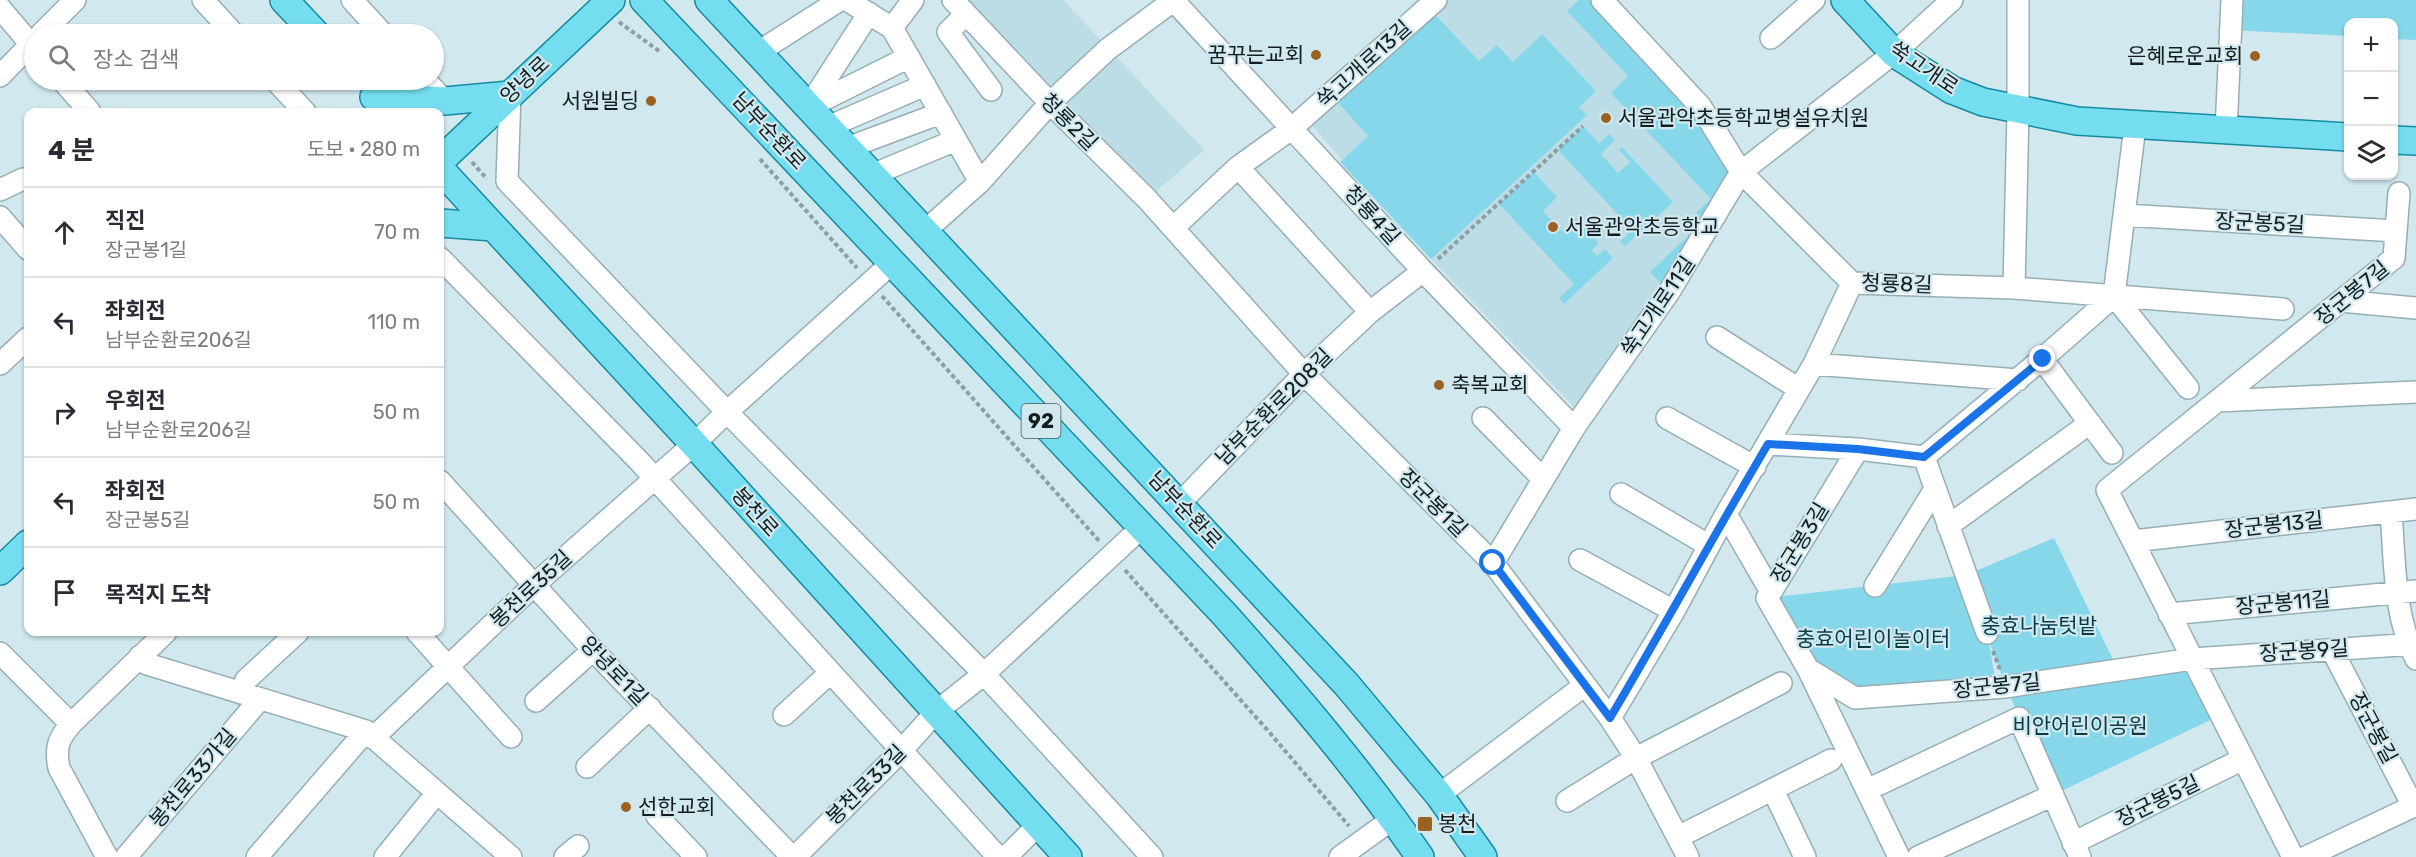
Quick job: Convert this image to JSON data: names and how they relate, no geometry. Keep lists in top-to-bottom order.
{
  "streets": {
    "main road": [
      "쑥고개로",
      "양녕로",
      "남부순환로",
      "92",
      "봉천로"
    ],
    "street": [
      "쑥고개로13길",
      "청룡2길",
      "청룡4길",
      "장군봉5길",
      "청룡8길",
      "장군봉7길",
      "쑥고개로11길",
      "남부순환로208길",
      "장군봉1길",
      "장군봉13길",
      "장군봉3길",
      "봉천로35길",
      "장군봉11길",
      "장군봉9길",
      "양녕로1길",
      "장군봉길",
      "봉천로33가길",
      "봉천로33길"
    ]
  },
  "crossings": [
    ["쑥고개로13길", "청룡4길"],
    ["쑥고개로", "쑥고개로11길"],
    ["청룡2길", "남부순환로208길"],
    ["청룡2길", "장군봉1길"],
    ["남부순환로", "남부순환로208길"],
    ["청룡4길", "쑥고개로11길"],
    ["청룡4길", "남부순환로208길"],
    ["장군봉5길", "장군봉7길"],
    ["장군봉5길", "장군봉3길"],
    ["청룡8길", "쑥고개로11길"],
    ["장군봉7길", "장군봉13길"],
    ["장군봉7길", "장군봉3길"],
    ["장군봉7길", "장군봉11길"],
    ["장군봉7길", "장군봉9길"],
    ["쑥고개로11길", "장군봉1길"],
    ["남부순환로208길", "장군봉1길"],
    ["봉천로", "봉천로35길"],
    ["봉천로", "봉천로33길"],
    ["봉천로35길", "양녕로1길"],
    ["장군봉9길", "장군봉길"],
    ["양녕로1길", "봉천로33길"]
  ],
  "parks": ["충효나눔텃밭", "충효어린이놀이터", "비안어린이공원"],
  "places": {
    "other": [
      "꿈꾸는교회",
      "은혜로운교회",
      "서원빌딩",
      "서울관악초등학교병설유치원",
      "서울관악초등학교",
      "축복교회",
      "선한교회"
    ],
    "transit": ["봉천"]
  },
  "page": {
    "map_buttons": ["+", "−"],
    "search": "장소 검색",
    "heading": ["4 분", "도보 · 280 m"],
    "list": [
      ["직진", "장군봉1길", "70 m"],
      ["좌회전", "남부순환로206길", "110 m"],
      ["우회전", "남부순환로206길", "50 m"],
      ["좌회전", "장군봉5길", "50 m"],
      "목적지 도착"
    ]
  }
}
